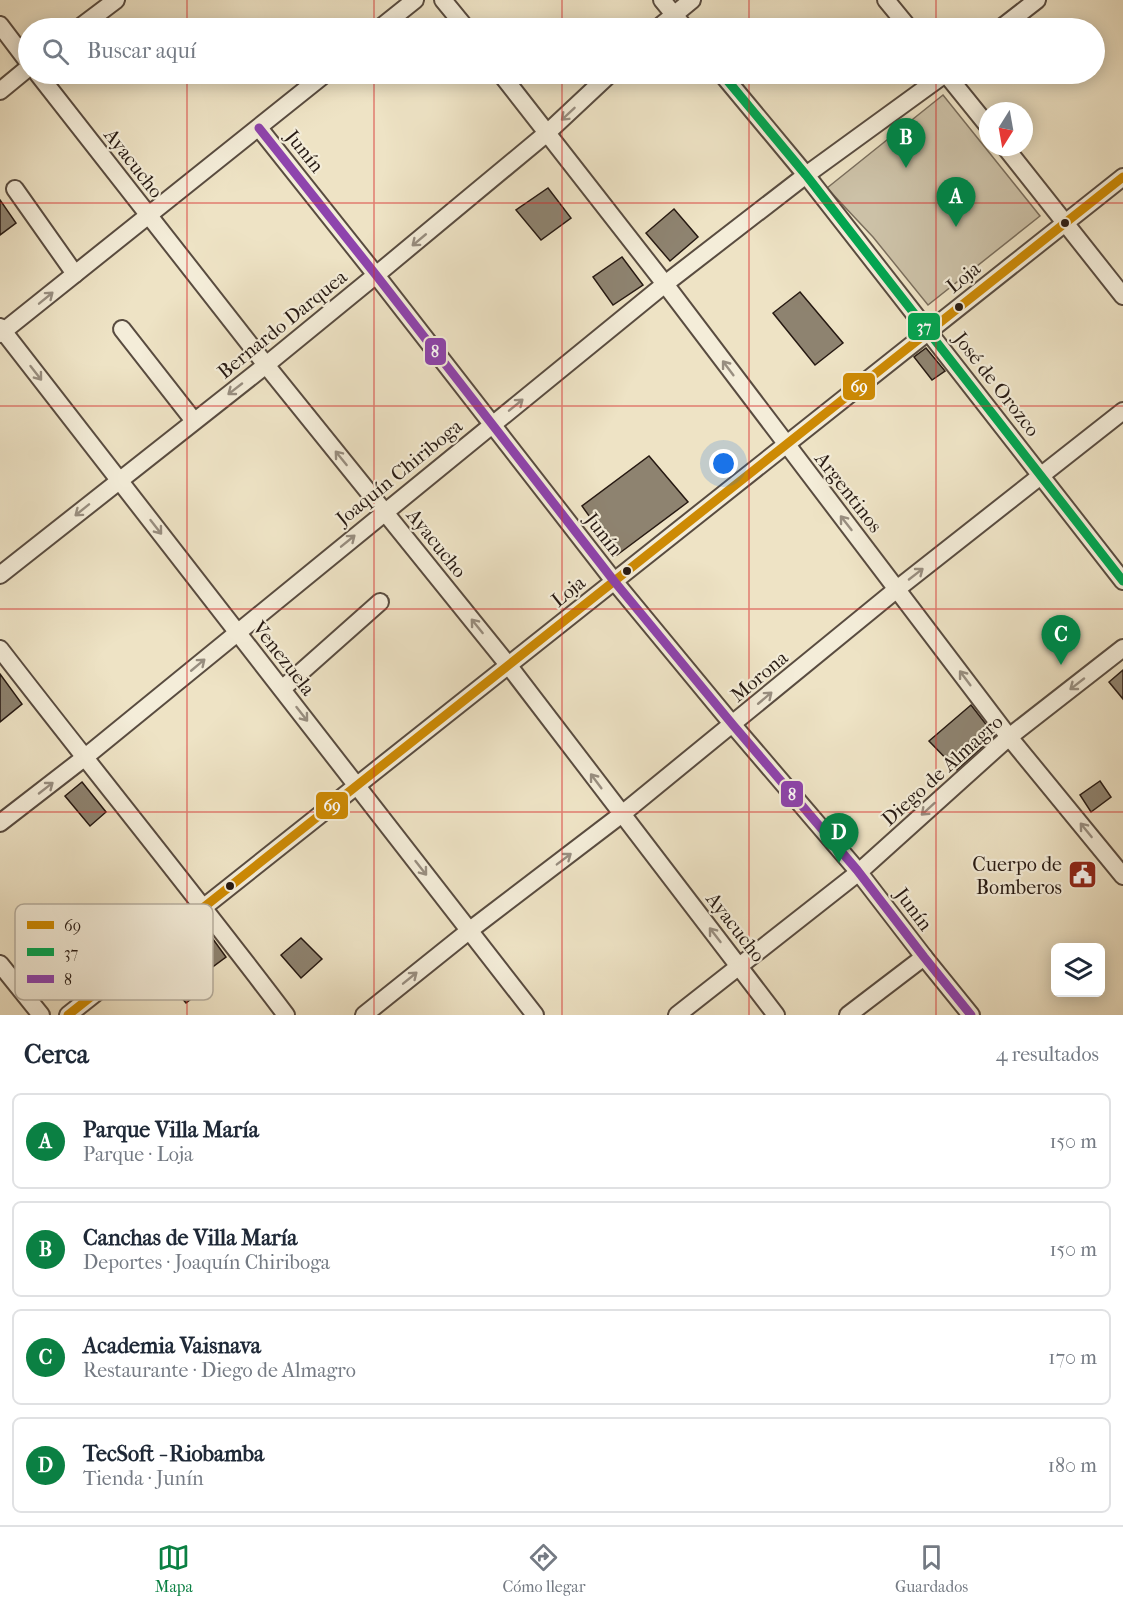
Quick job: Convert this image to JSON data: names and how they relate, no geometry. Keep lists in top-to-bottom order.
{
  "streets": {
    "street": [
      "Junín",
      "Ayacucho",
      "Loja",
      "Bernardo Darquea",
      "José de Orozco",
      "Joaquín Chiriboga",
      "Argentinos",
      "Venezuela",
      "Morona",
      "Diego de Almagro"
    ]
  },
  "crossings": [
    ["Junín", "Loja"],
    ["Junín", "Bernardo Darquea"],
    ["Junín", "Joaquín Chiriboga"],
    ["Junín", "Morona"],
    ["Junín", "Diego de Almagro"],
    ["Ayacucho", "Loja"],
    ["Ayacucho", "Bernardo Darquea"],
    ["Ayacucho", "Joaquín Chiriboga"],
    ["Ayacucho", "Morona"],
    ["Ayacucho", "Diego de Almagro"],
    ["Loja", "José de Orozco"],
    ["Loja", "Argentinos"],
    ["Loja", "Venezuela"],
    ["Bernardo Darquea", "Argentinos"],
    ["Bernardo Darquea", "Venezuela"],
    ["José de Orozco", "Joaquín Chiriboga"],
    ["José de Orozco", "Morona"],
    ["Joaquín Chiriboga", "Argentinos"],
    ["Joaquín Chiriboga", "Venezuela"],
    ["Argentinos", "Morona"],
    ["Argentinos", "Diego de Almagro"],
    ["Venezuela", "Morona"]
  ],
  "one_way": [
    "Ayacucho",
    "Bernardo Darquea",
    "Joaquín Chiriboga",
    "Argentinos",
    "Venezuela",
    "Morona",
    "Diego de Almagro"
  ],
  "places": {
    "public building": ["Cuerpo de Bomberos"]
  },
  "lines": ["transit line 37", "transit line 8", "transit line 69"],
  "legend": ["69", "37", "8"],
  "north": "bottom",
  "page": {
    "search": "Buscar aquí",
    "pins": [
      "B",
      "A",
      "C",
      "D"
    ],
    "heading": ["Cerca", "4 resultados"],
    "list": [
      {
        "mark": "A",
        "name": "Parque Villa María",
        "note": "Parque · Loja",
        "value": "150 m"
      },
      {
        "mark": "B",
        "name": "Canchas de Villa María",
        "note": "Deportes · Joaquín Chiriboga",
        "value": "150 m"
      },
      {
        "mark": "C",
        "name": "Academia Vaisnava",
        "note": "Restaurante · Diego de Almagro",
        "value": "170 m"
      },
      {
        "mark": "D",
        "name": "TecSoft - Riobamba",
        "note": "Tienda · Junín",
        "value": "180 m"
      }
    ],
    "nav": ["Mapa", "Cómo llegar", "Guardados"]
  }
}
